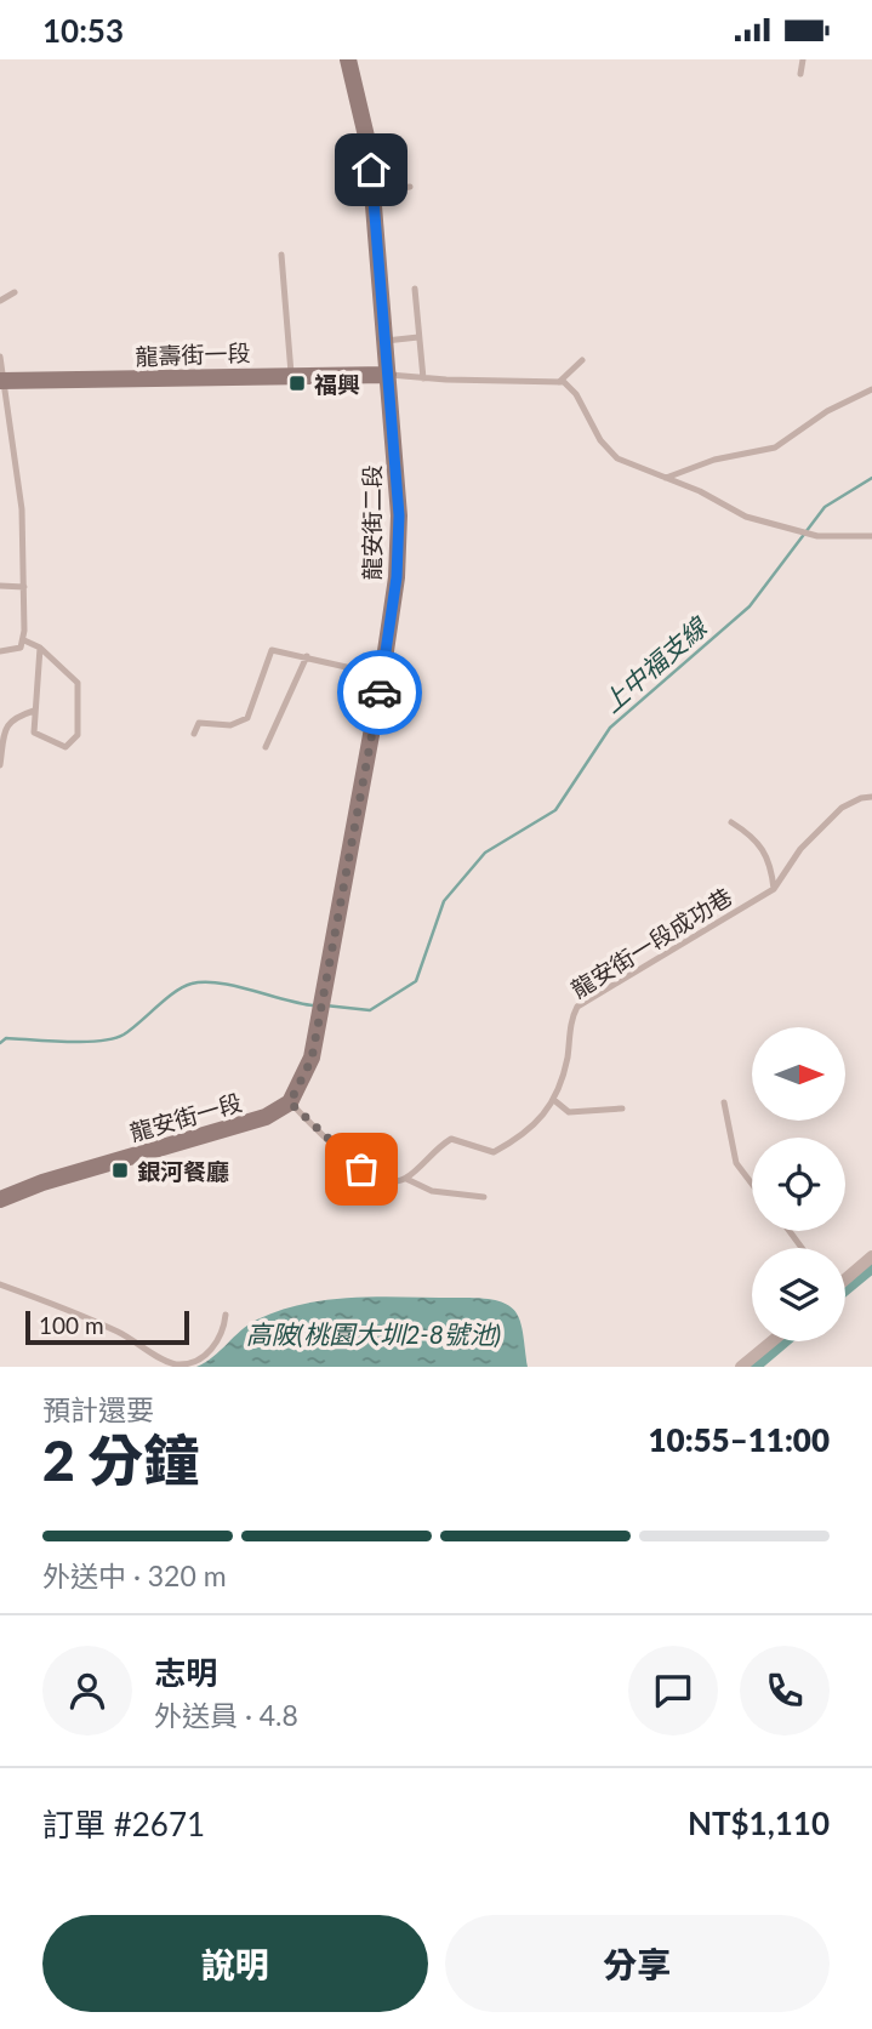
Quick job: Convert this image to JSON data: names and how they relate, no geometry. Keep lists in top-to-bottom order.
{
  "streets": {
    "street": ["龍壽街一段", "龍安街二段", "龍安街一段"],
    "lane": ["龍安街一段成功巷"]
  },
  "crossings": [
    ["龍壽街一段", "龍安街二段"],
    ["龍安街二段", "龍安街一段"]
  ],
  "water": ["上中福支線", "高陂(桃園大圳2-8號池)"],
  "places": {
    "transit": ["福興", "銀河餐廳"]
  },
  "scale_bar": "100 m",
  "north": "right",
  "page": {
    "status": "10:53",
    "scale": "100 m",
    "heading": ["2 分鐘", "預計還要", "10:55–11:00"],
    "panel": [
      "志明",
      "外送員 · 4.8",
      "訂單 #2671",
      "NT$1,110"
    ],
    "bar": "外送中 · 320 m",
    "buttons": ["說明", "分享"]
  }
}
